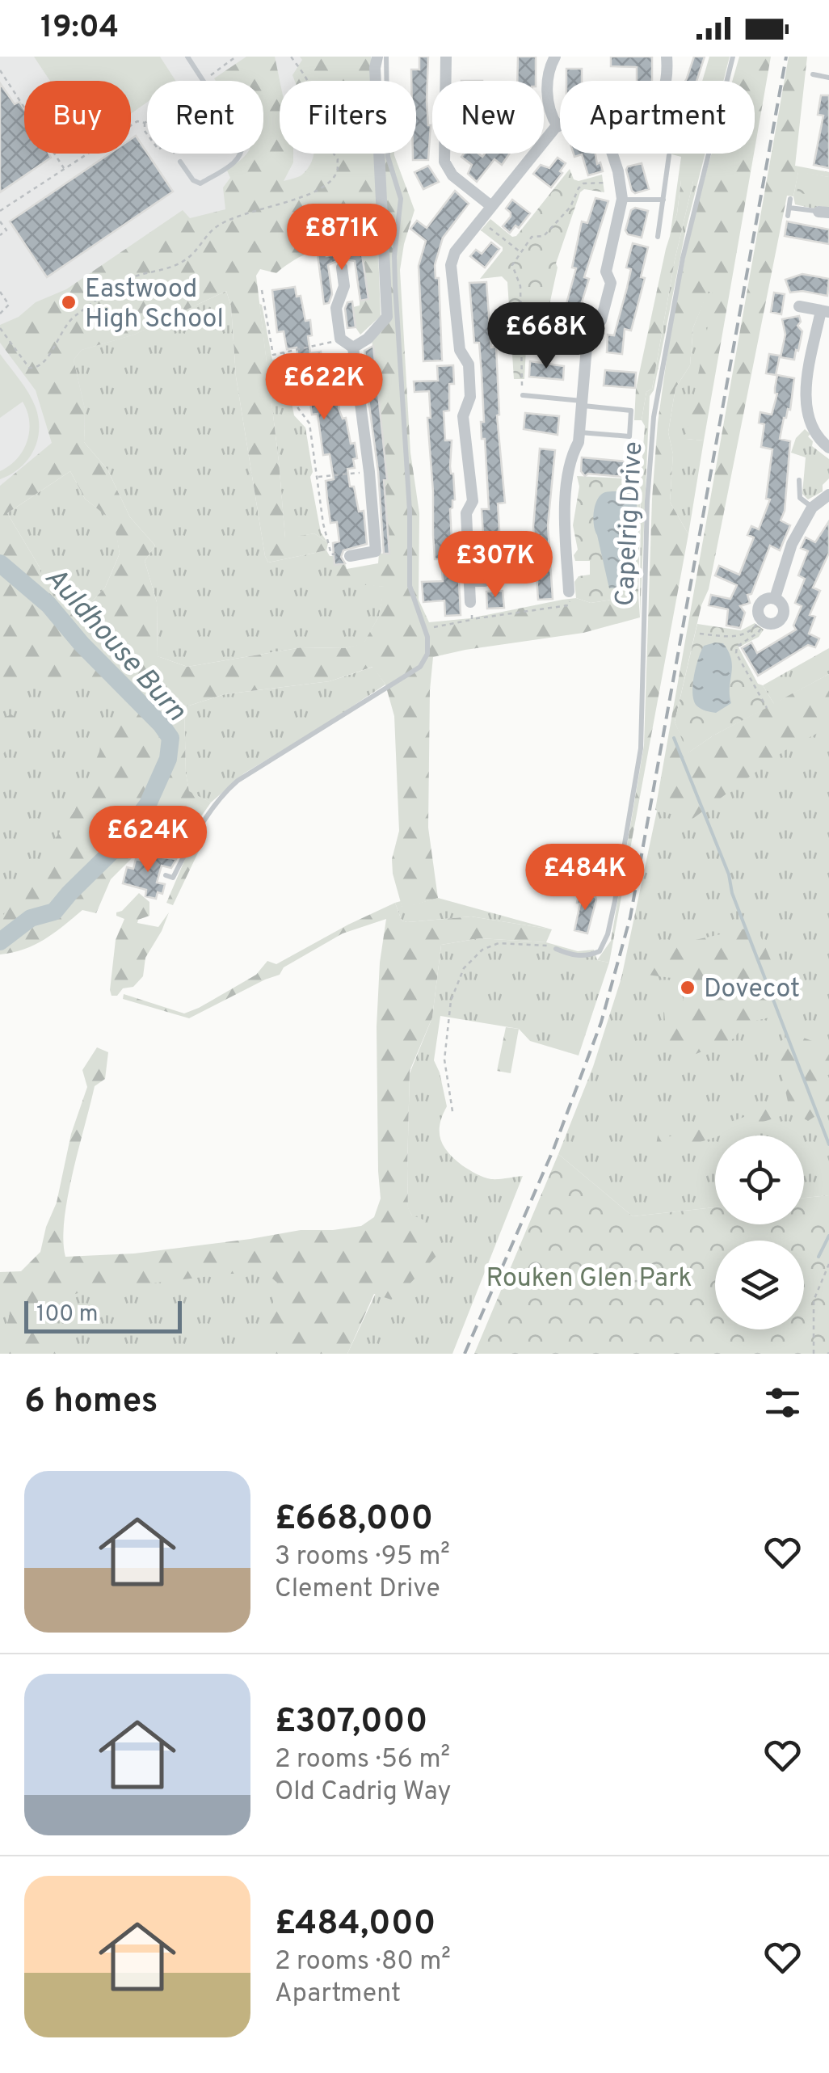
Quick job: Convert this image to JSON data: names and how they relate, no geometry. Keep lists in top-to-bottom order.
{
  "streets": {
    "lane": ["Capelrig Drive"]
  },
  "water": ["Auldhouse Burn"],
  "parks": ["Rouken Glen Park"],
  "places": ["Eastwood High School", "Dovecot"],
  "scale_bar": "100 m",
  "page": {
    "status": "19:04",
    "chip": [
      "Buy",
      "Rent",
      "Filters",
      "New",
      "Apartment"
    ],
    "price": [
      "£871K",
      "£668K",
      "£622K",
      "£307K",
      "£624K",
      "£484K"
    ],
    "scale": "100 m",
    "heading": "6 homes",
    "list": [
      {
        "name": "£668,000",
        "note": "3 rooms · 95 m² · Clement Drive"
      },
      {
        "name": "£307,000",
        "note": "2 rooms · 56 m² · Old Cadrig Way"
      },
      {
        "name": "£484,000",
        "note": "2 rooms · 80 m² · Apartment"
      }
    ]
  }
}
